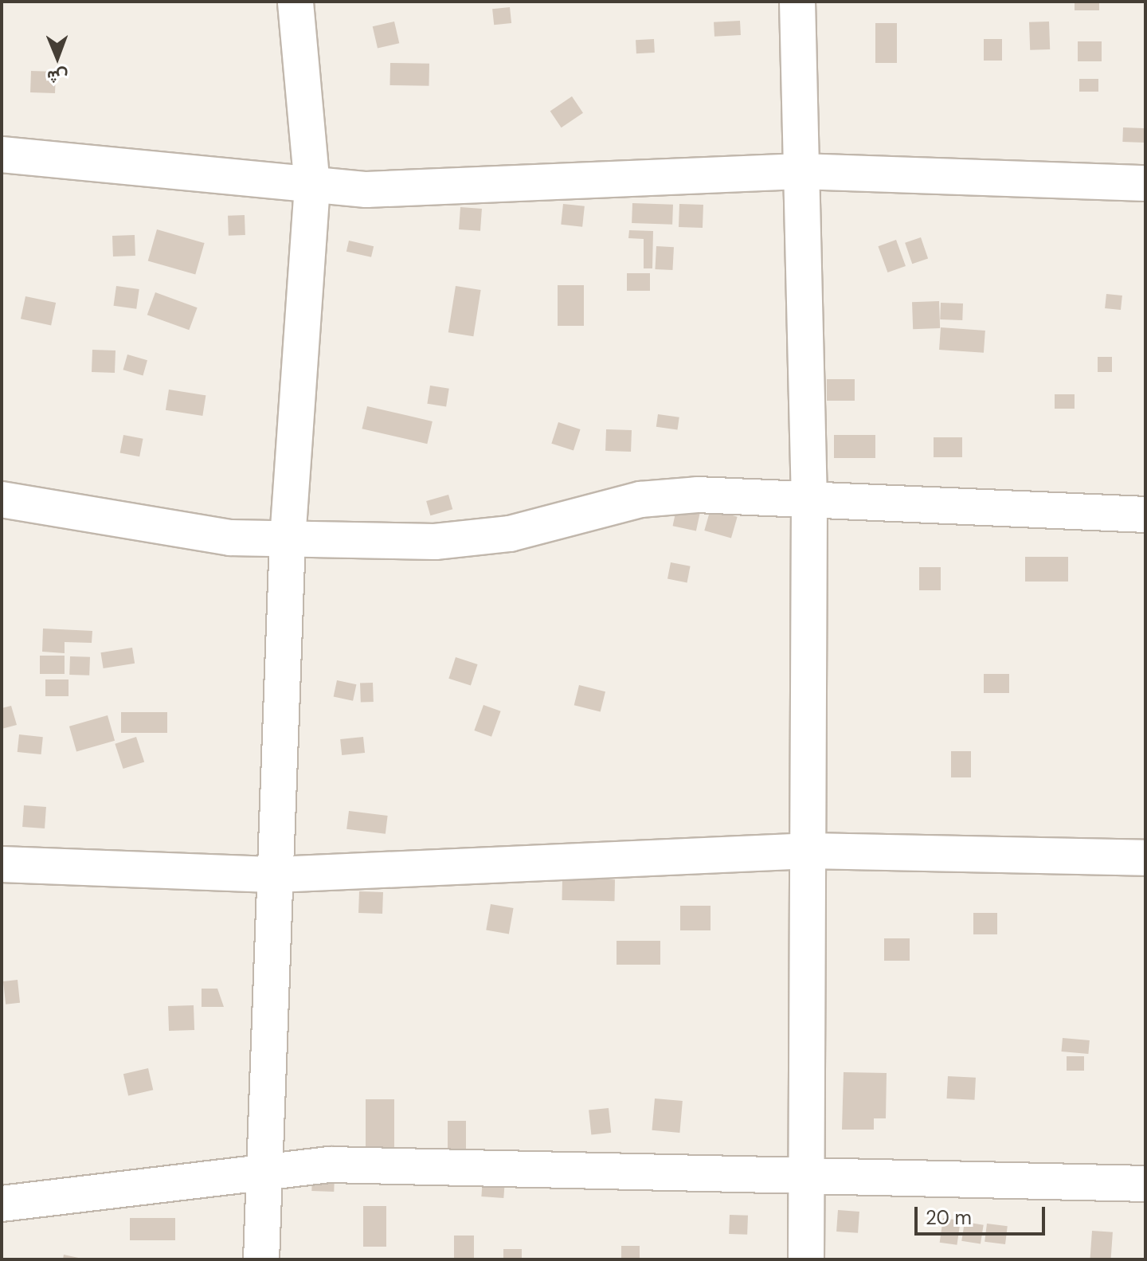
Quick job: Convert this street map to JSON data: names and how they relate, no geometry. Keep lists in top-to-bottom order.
{
  "scale_bar": "20 m",
  "north": "bottom"
}
